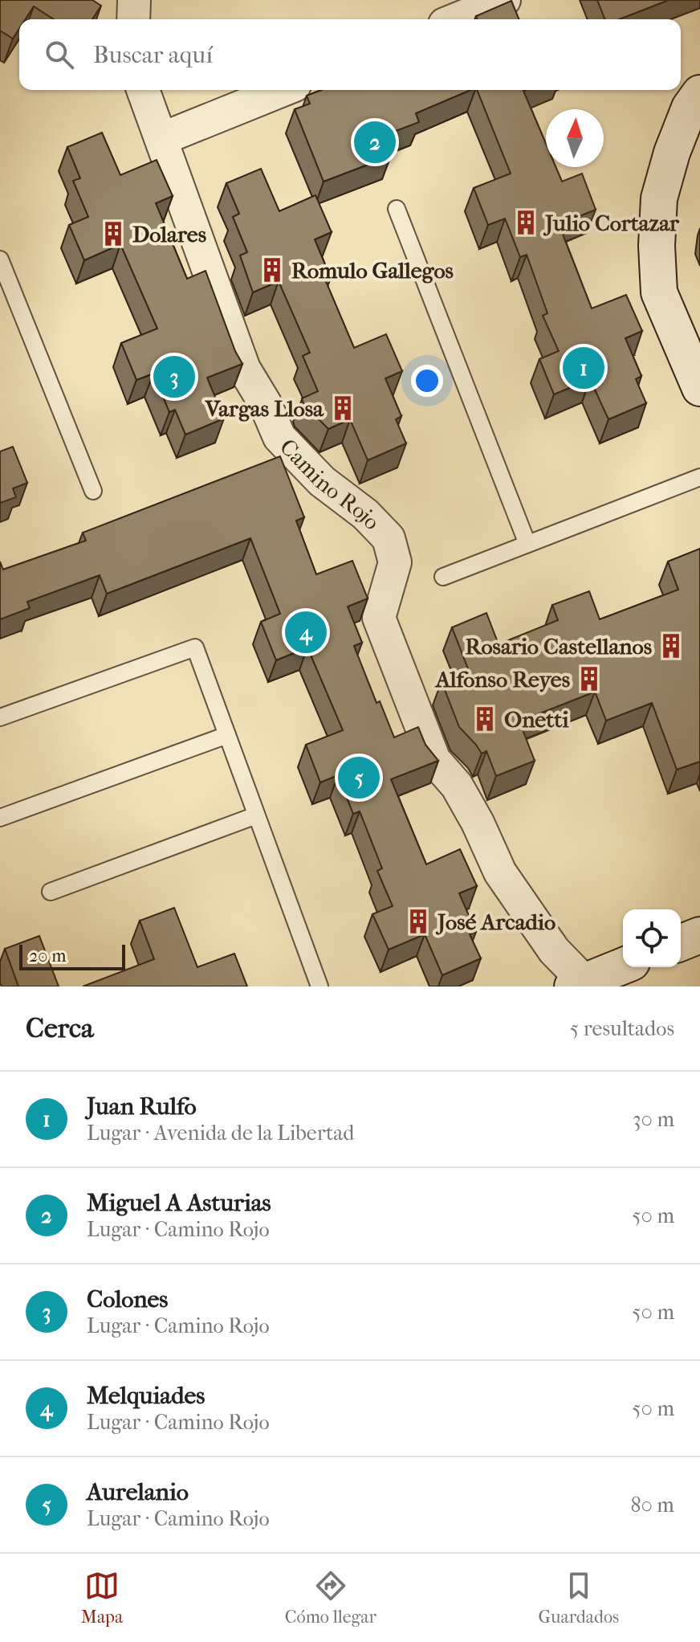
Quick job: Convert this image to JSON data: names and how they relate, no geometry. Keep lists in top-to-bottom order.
{
  "streets": {
    "street": ["Camino Rojo"]
  },
  "places": {
    "building": [
      "Julio Cortazar",
      "Dolares",
      "Romulo Gallegos",
      "Vargas Llosa",
      "Rosario Castellanos",
      "Alfonso Reyes",
      "Onetti",
      "José Arcadio"
    ]
  },
  "scale_bar": "20 m",
  "north": "top",
  "page": {
    "search": "Buscar aquí",
    "pins": [
      "2",
      "1",
      "3",
      "4",
      "5"
    ],
    "scale": "20 m",
    "heading": ["Cerca", "5 resultados"],
    "list": [
      {
        "mark": "1",
        "name": "Juan Rulfo",
        "note": "Lugar · Avenida de la Libertad",
        "value": "30 m"
      },
      {
        "mark": "2",
        "name": "Miguel A Asturias",
        "note": "Lugar · Camino Rojo",
        "value": "50 m"
      },
      {
        "mark": "3",
        "name": "Colones",
        "note": "Lugar · Camino Rojo",
        "value": "50 m"
      },
      {
        "mark": "4",
        "name": "Melquiades",
        "note": "Lugar · Camino Rojo",
        "value": "50 m"
      },
      {
        "mark": "5",
        "name": "Aurelanio",
        "note": "Lugar · Camino Rojo",
        "value": "80 m"
      }
    ],
    "nav": ["Mapa", "Cómo llegar", "Guardados"]
  }
}
